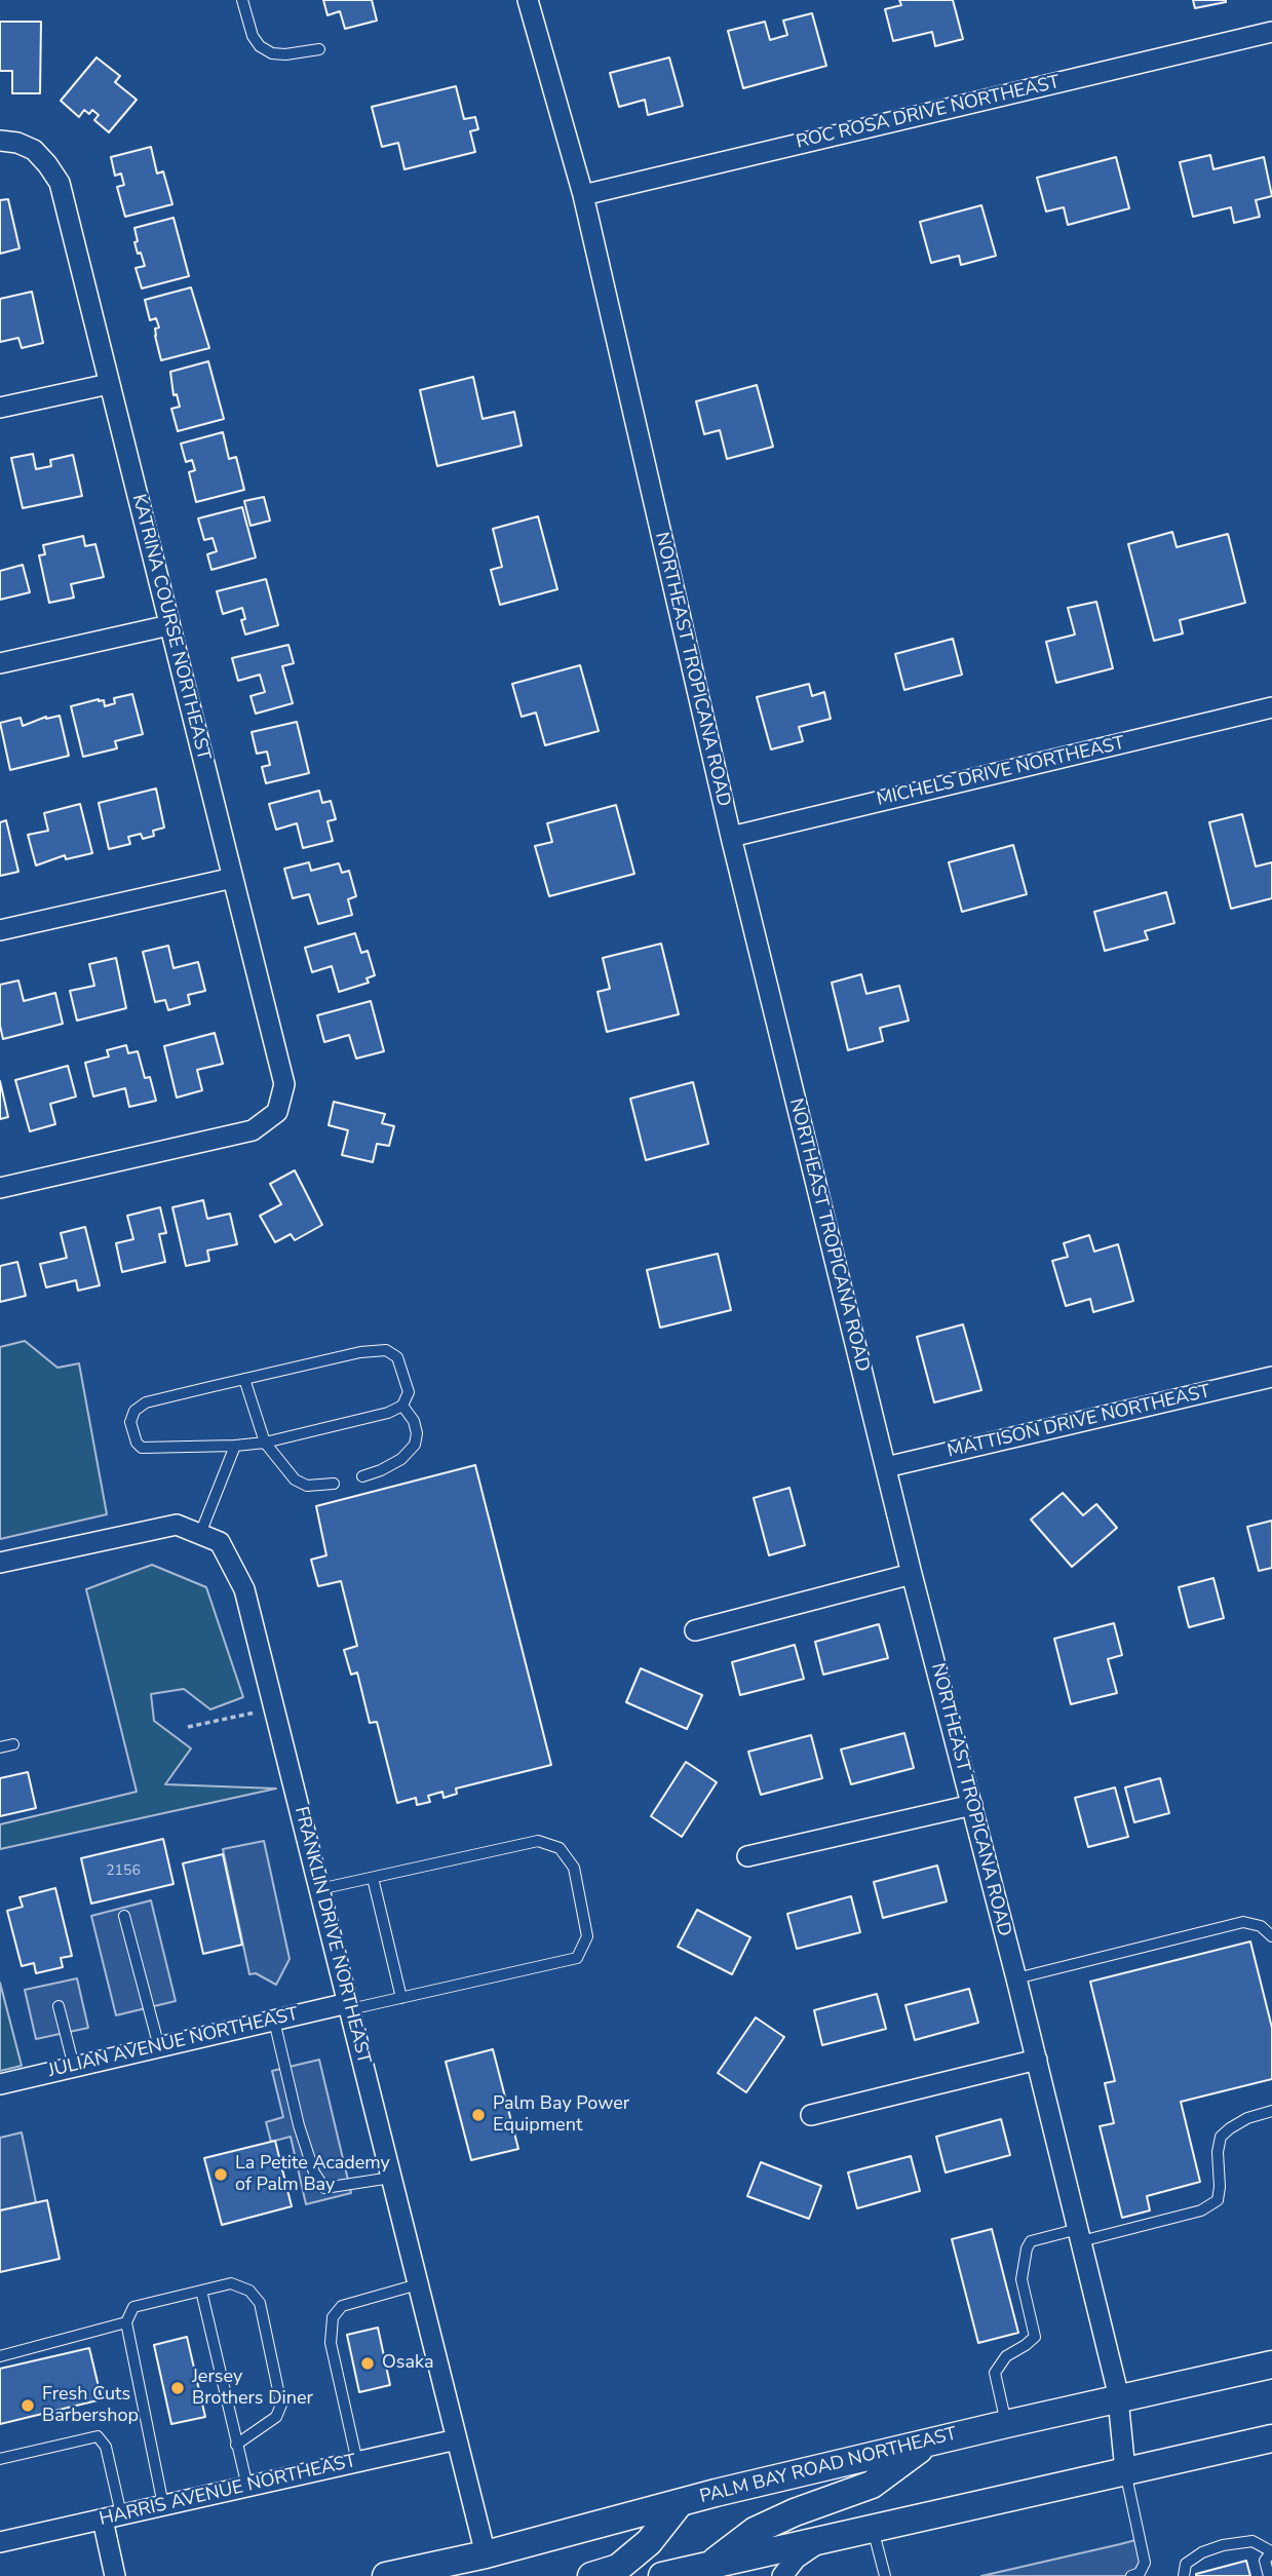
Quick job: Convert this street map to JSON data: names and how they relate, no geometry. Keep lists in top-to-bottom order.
{
  "streets": {
    "main road": ["PALM BAY ROAD NORTHEAST"],
    "street": [
      "ROC ROSA DRIVE NORTHEAST",
      "KATRINA COURSE NORTHEAST",
      "NORTHEAST TROPICANA ROAD",
      "MICHELS DRIVE NORTHEAST",
      "MATTISON DRIVE NORTHEAST",
      "FRANKLIN DRIVE NORTHEAST",
      "JULIAN AVENUE NORTHEAST",
      "HARRIS AVENUE NORTHEAST"
    ]
  },
  "crossings": [
    ["ROC ROSA DRIVE NORTHEAST", "NORTHEAST TROPICANA ROAD"],
    ["NORTHEAST TROPICANA ROAD", "MICHELS DRIVE NORTHEAST"],
    ["NORTHEAST TROPICANA ROAD", "MATTISON DRIVE NORTHEAST"],
    ["NORTHEAST TROPICANA ROAD", "PALM BAY ROAD NORTHEAST"],
    ["FRANKLIN DRIVE NORTHEAST", "JULIAN AVENUE NORTHEAST"],
    ["FRANKLIN DRIVE NORTHEAST", "PALM BAY ROAD NORTHEAST"],
    ["FRANKLIN DRIVE NORTHEAST", "HARRIS AVENUE NORTHEAST"]
  ],
  "places": [
    "Palm Bay Power Equipment",
    "La Petite Academy of Palm Bay",
    "Osaka",
    "Jersey Brothers Diner",
    "Fresh Cuts Barbershop"
  ],
  "house_numbers": ["2156"]
}
